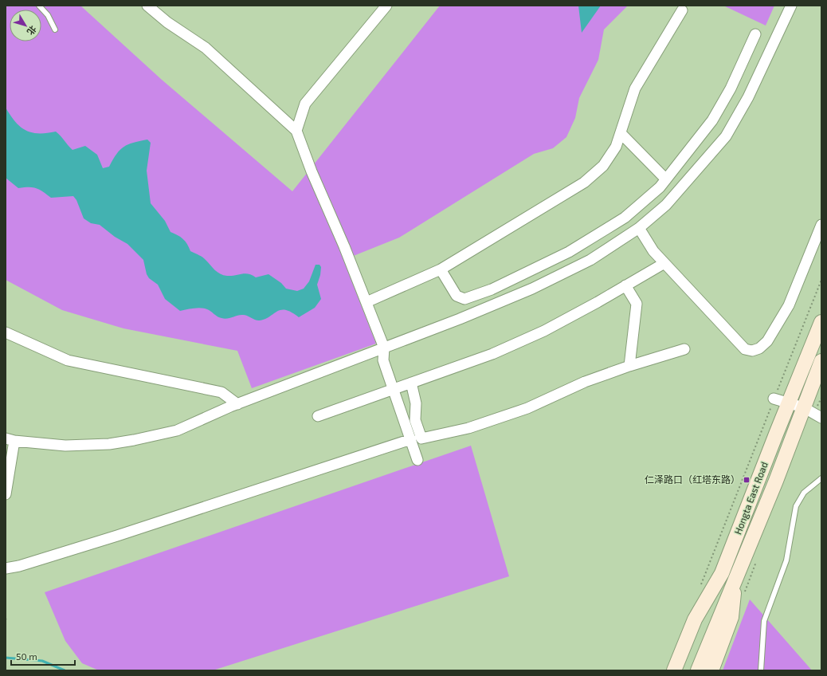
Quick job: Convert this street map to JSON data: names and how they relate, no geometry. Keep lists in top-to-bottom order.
{
  "streets": {
    "main road": ["Hongta East Road"]
  },
  "places": {
    "transit": ["仁泽路口（红塔东路）"]
  },
  "scale_bar": "50 m",
  "north": "bottom right"
}
